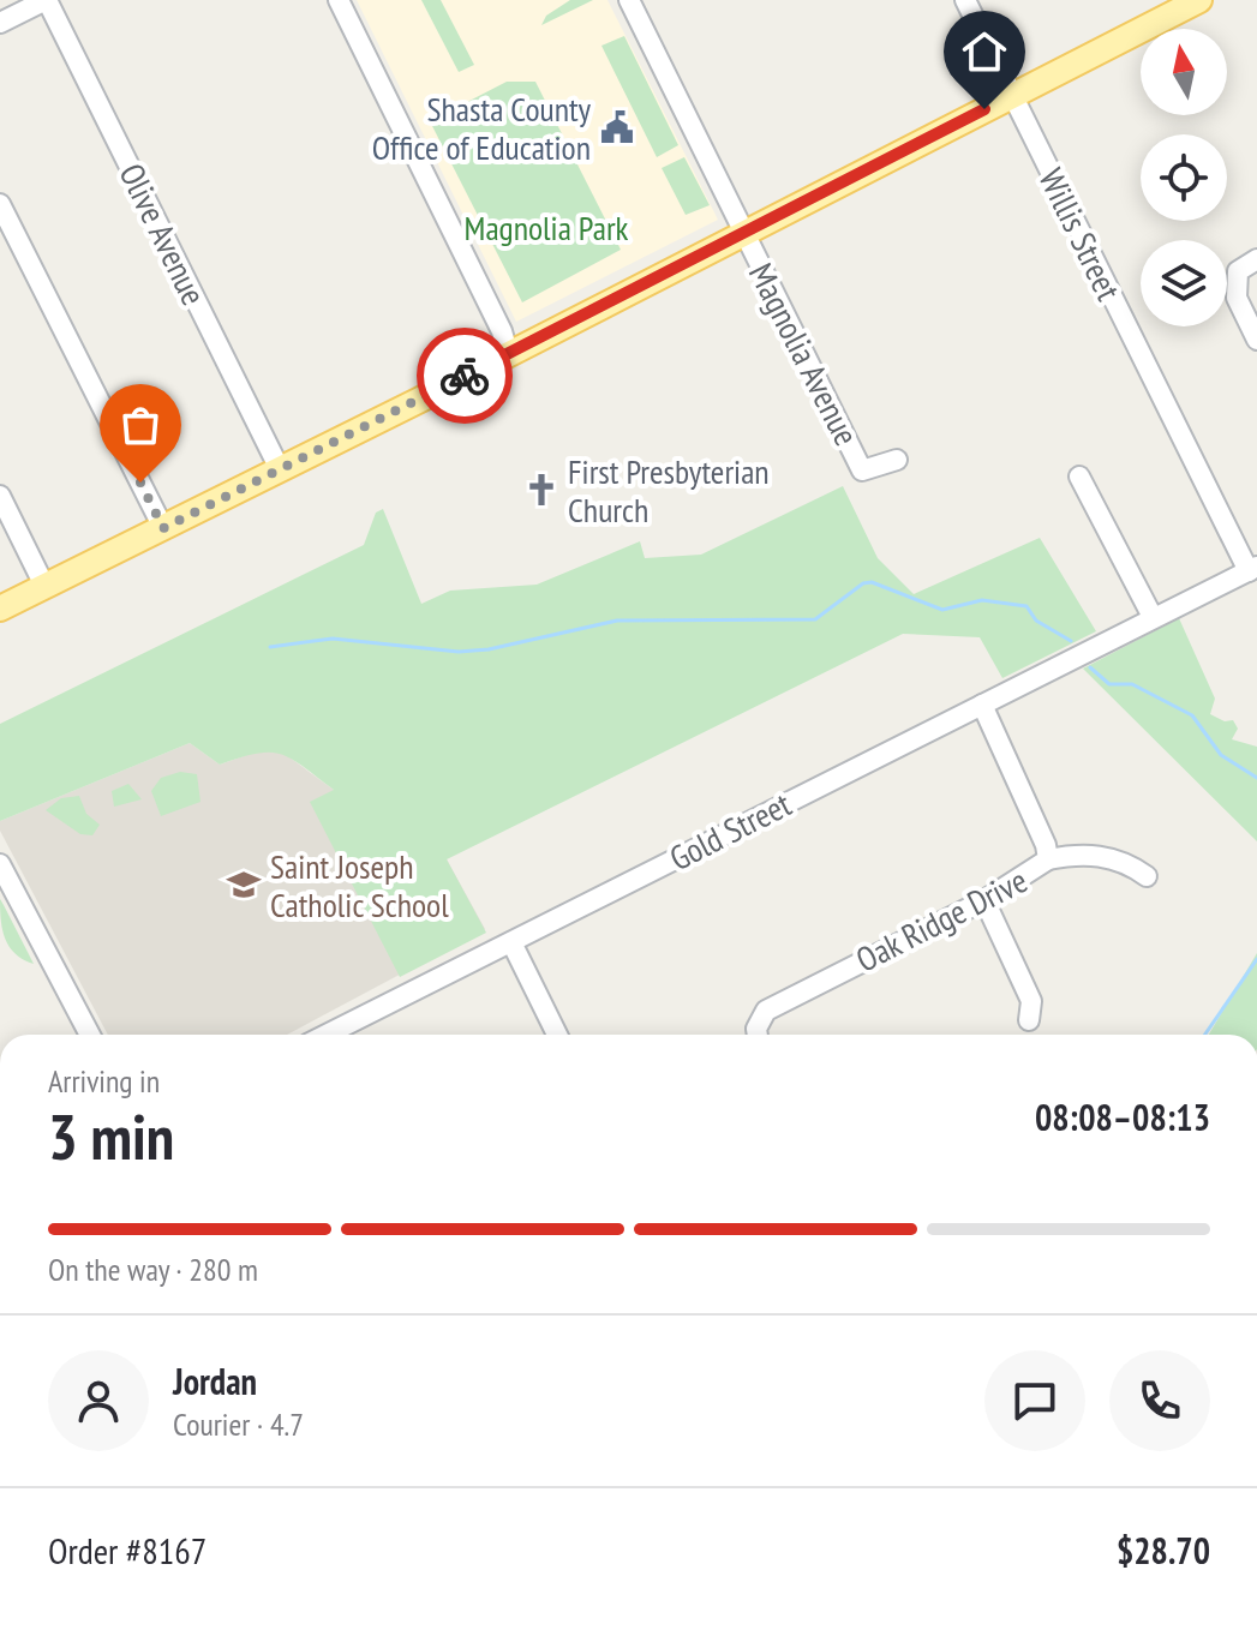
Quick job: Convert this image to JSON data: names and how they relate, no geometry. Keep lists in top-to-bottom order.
{
  "streets": {
    "street": [
      "Olive Avenue",
      "Willis Street",
      "Magnolia Avenue",
      "Gold Street",
      "Oak Ridge Drive"
    ]
  },
  "crossings": [
    ["Willis Street", "Gold Street"],
    ["Gold Street", "Oak Ridge Drive"]
  ],
  "parks": ["Magnolia Park"],
  "places": {
    "public building": ["Shasta County Office of Education"],
    "church": ["First Presbyterian Church"],
    "school or university": ["Saint Joseph Catholic School"]
  },
  "north": "top",
  "page": {
    "heading": ["3 min", "Arriving in", "08:08–08:13"],
    "panel": [
      "Jordan",
      "Courier · 4.7",
      "Order #8167",
      "$28.70"
    ],
    "bar": "On the way · 280 m"
  }
}
